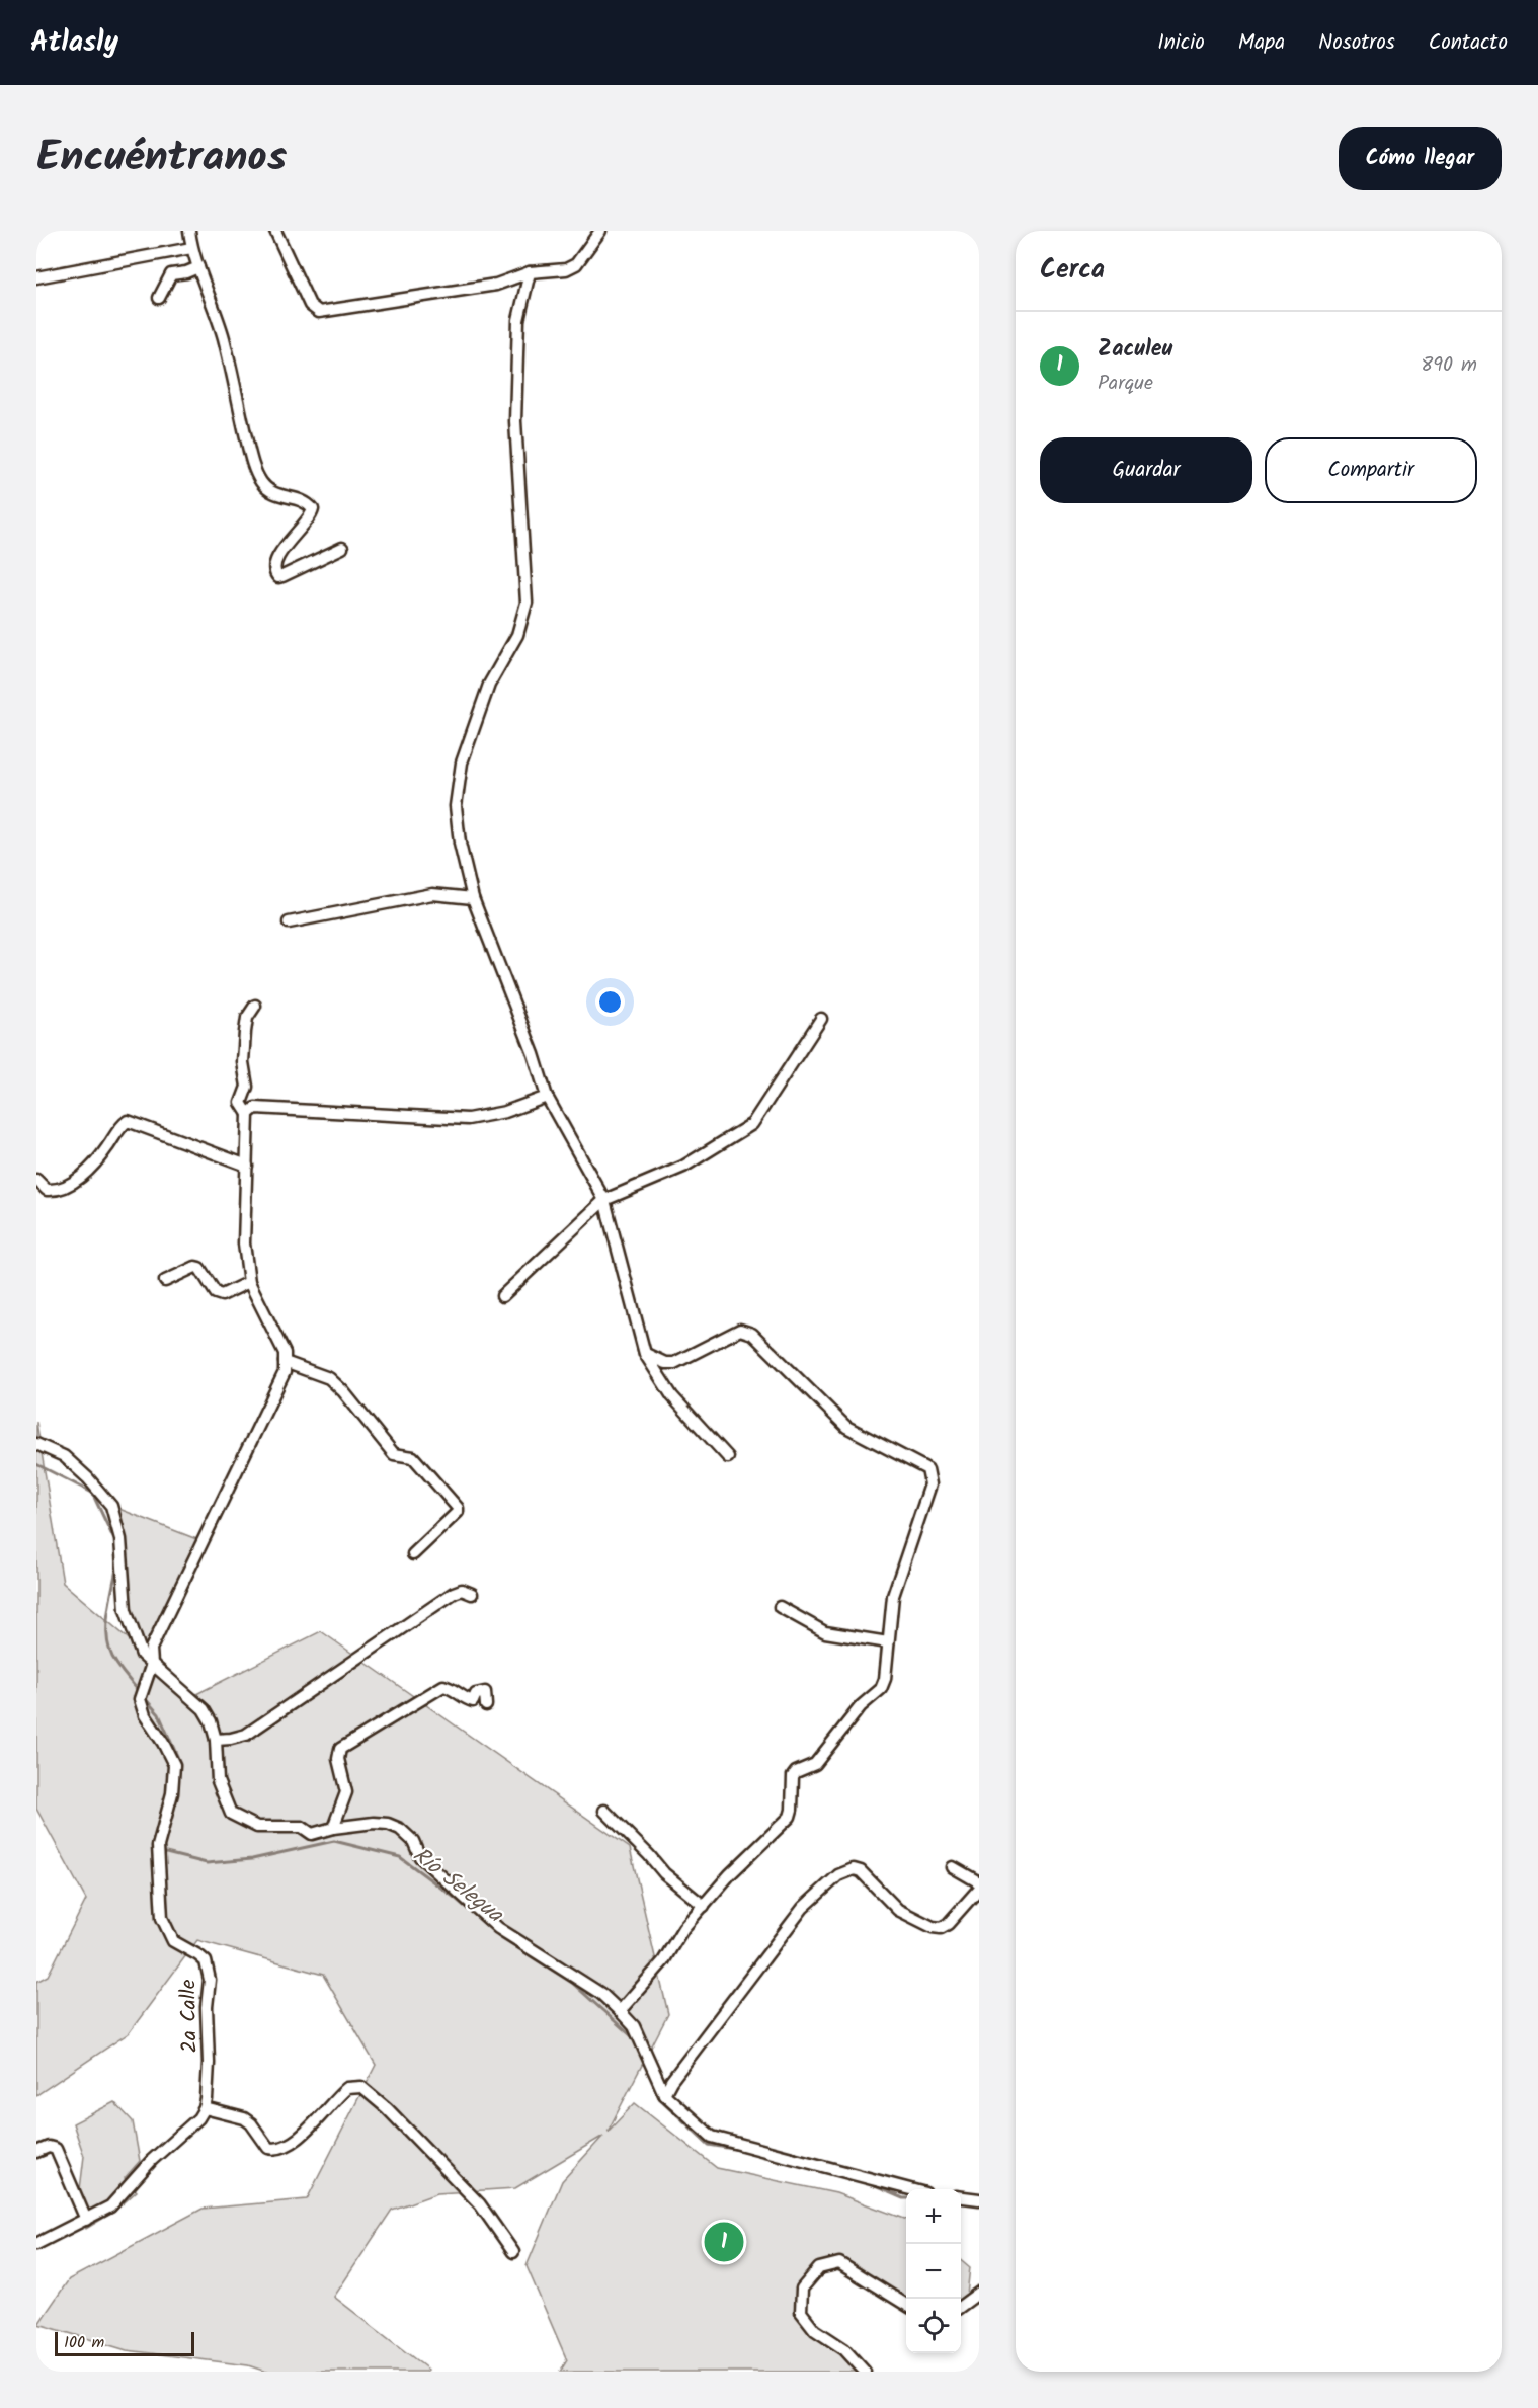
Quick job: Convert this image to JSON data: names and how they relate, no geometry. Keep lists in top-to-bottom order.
{
  "streets": {
    "street": ["2a Calle"]
  },
  "water": ["Río Selegua"],
  "scale_bar": "100 m",
  "page": {
    "header": "Atlasly",
    "nav": [
      "Inicio",
      "Mapa",
      "Nosotros",
      "Contacto"
    ],
    "title": "Encuéntranos",
    "buttons": [
      "Cómo llegar",
      ["Guardar", "Compartir"]
    ],
    "heading": "Cerca",
    "list": [
      {
        "mark": "1",
        "name": "Zaculeu",
        "note": "Parque",
        "value": "890 m"
      }
    ],
    "map_buttons": ["+", "−"],
    "pins": "1",
    "scale": "100 m"
  }
}
